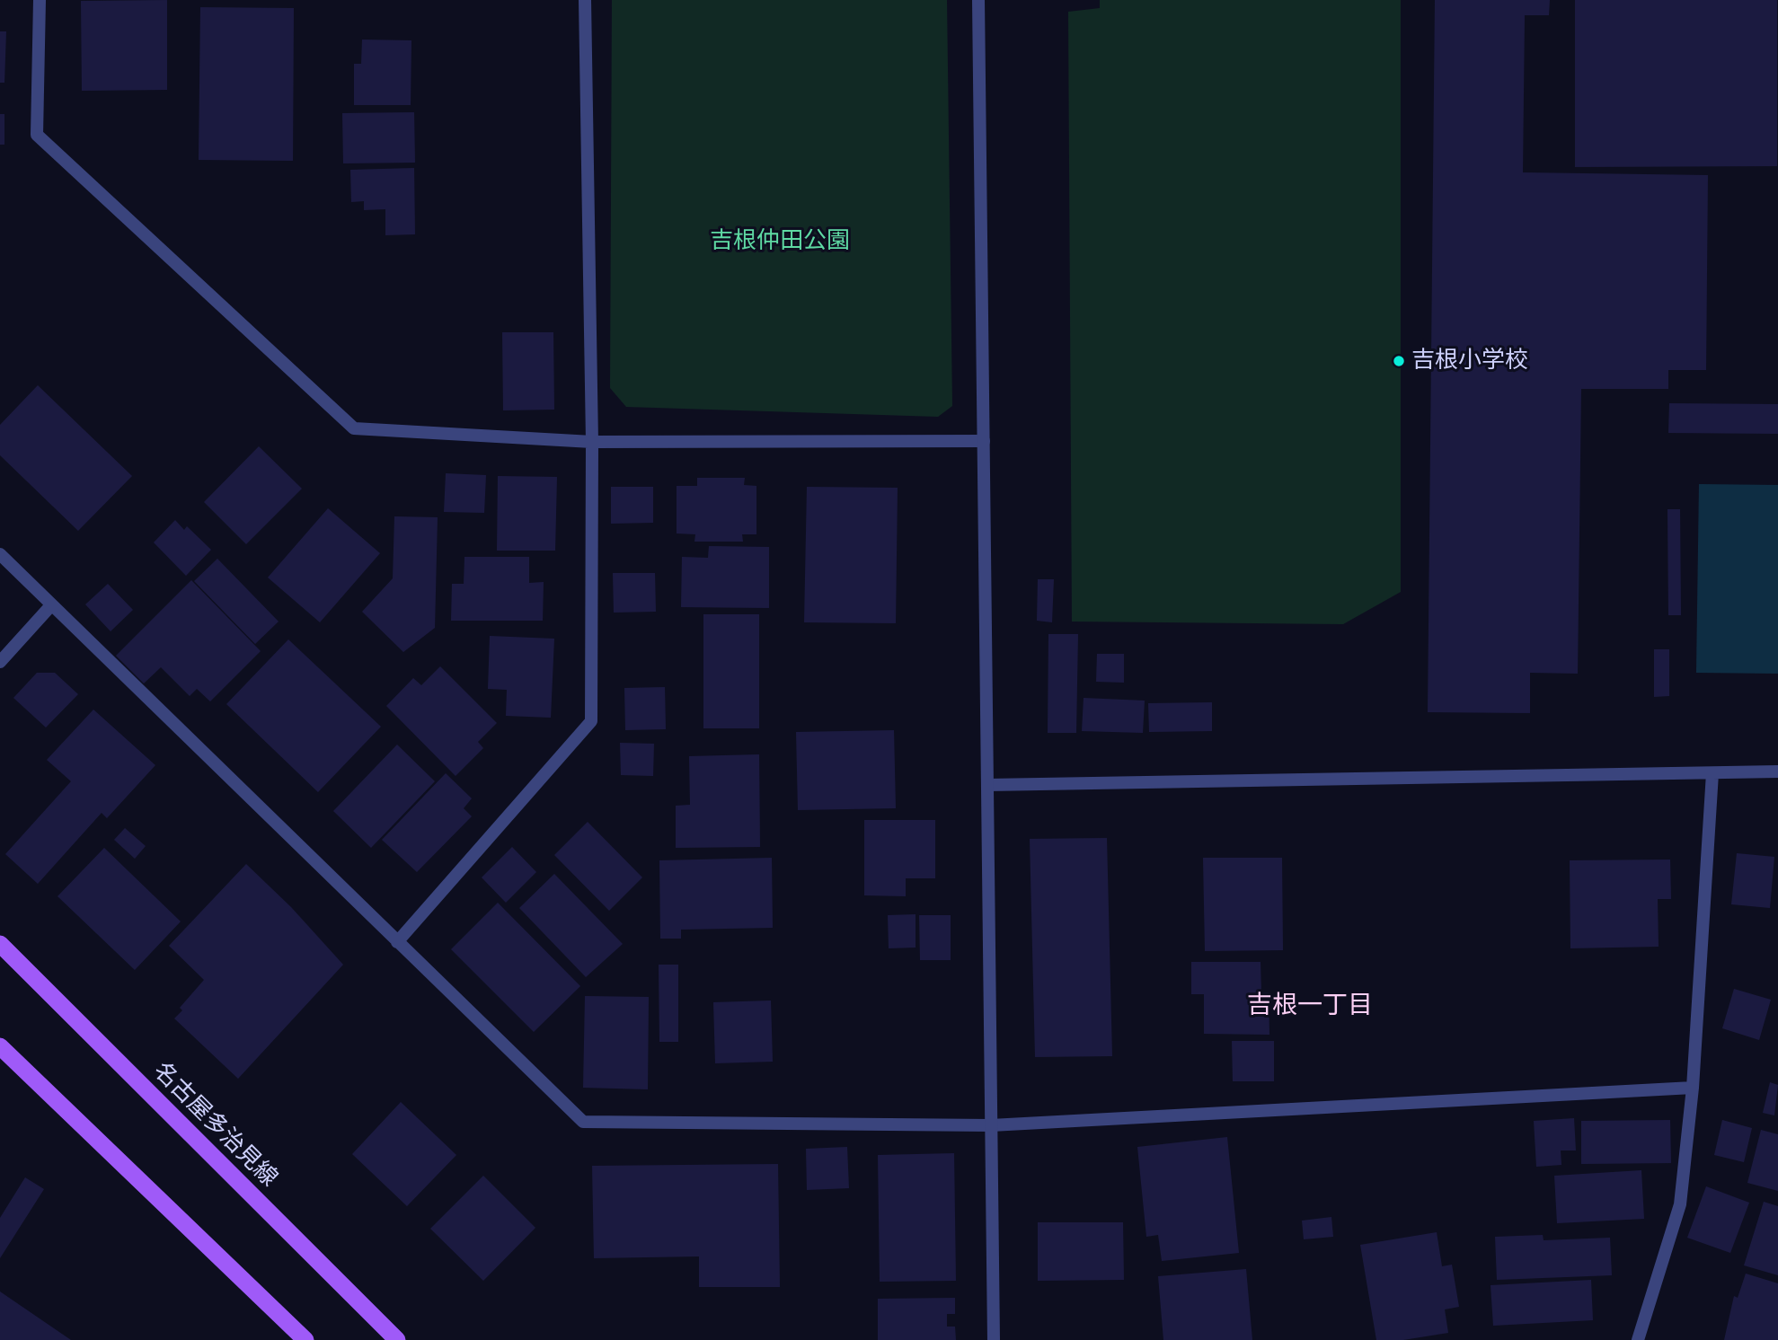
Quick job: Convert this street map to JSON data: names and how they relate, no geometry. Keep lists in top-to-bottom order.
{
  "streets": {
    "main road": ["名古屋多治見線"]
  },
  "districts": ["吉根一丁目"],
  "parks": ["吉根仲田公園"],
  "places": ["吉根小学校"]
}
